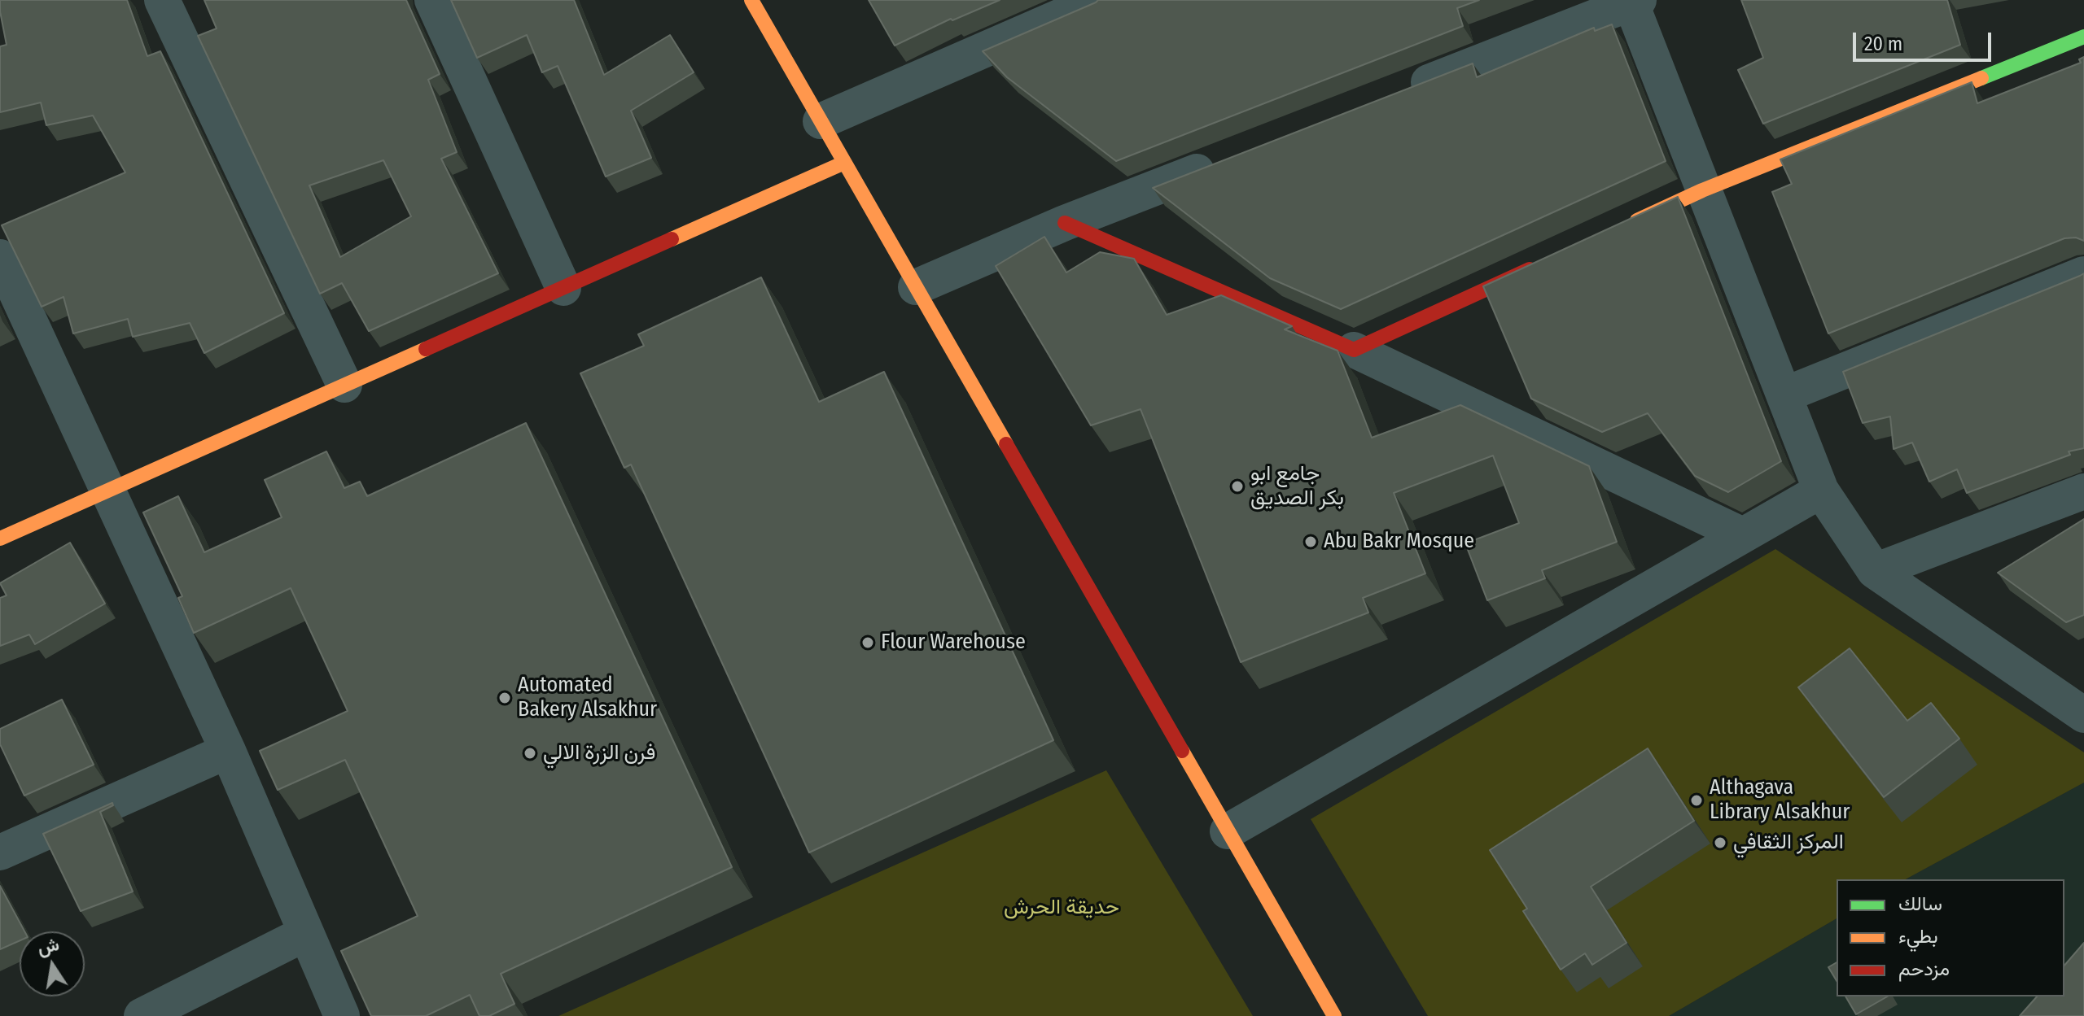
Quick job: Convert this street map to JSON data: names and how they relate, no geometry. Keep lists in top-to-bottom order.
{
  "parks": ["حديقة الحرش"],
  "places": [
    "جامع ابو بكر الصديق",
    "Abu Bakr Mosque",
    "Flour Warehouse",
    "Automated Bakery Alsakhur",
    "فرن الزرة الالي",
    "Althagava Library Alsakhur",
    "المركز الثقافي"
  ],
  "legend": ["سالك", "بطيء", "مزدحم"],
  "scale_bar": "20 m",
  "north": "top"
}
